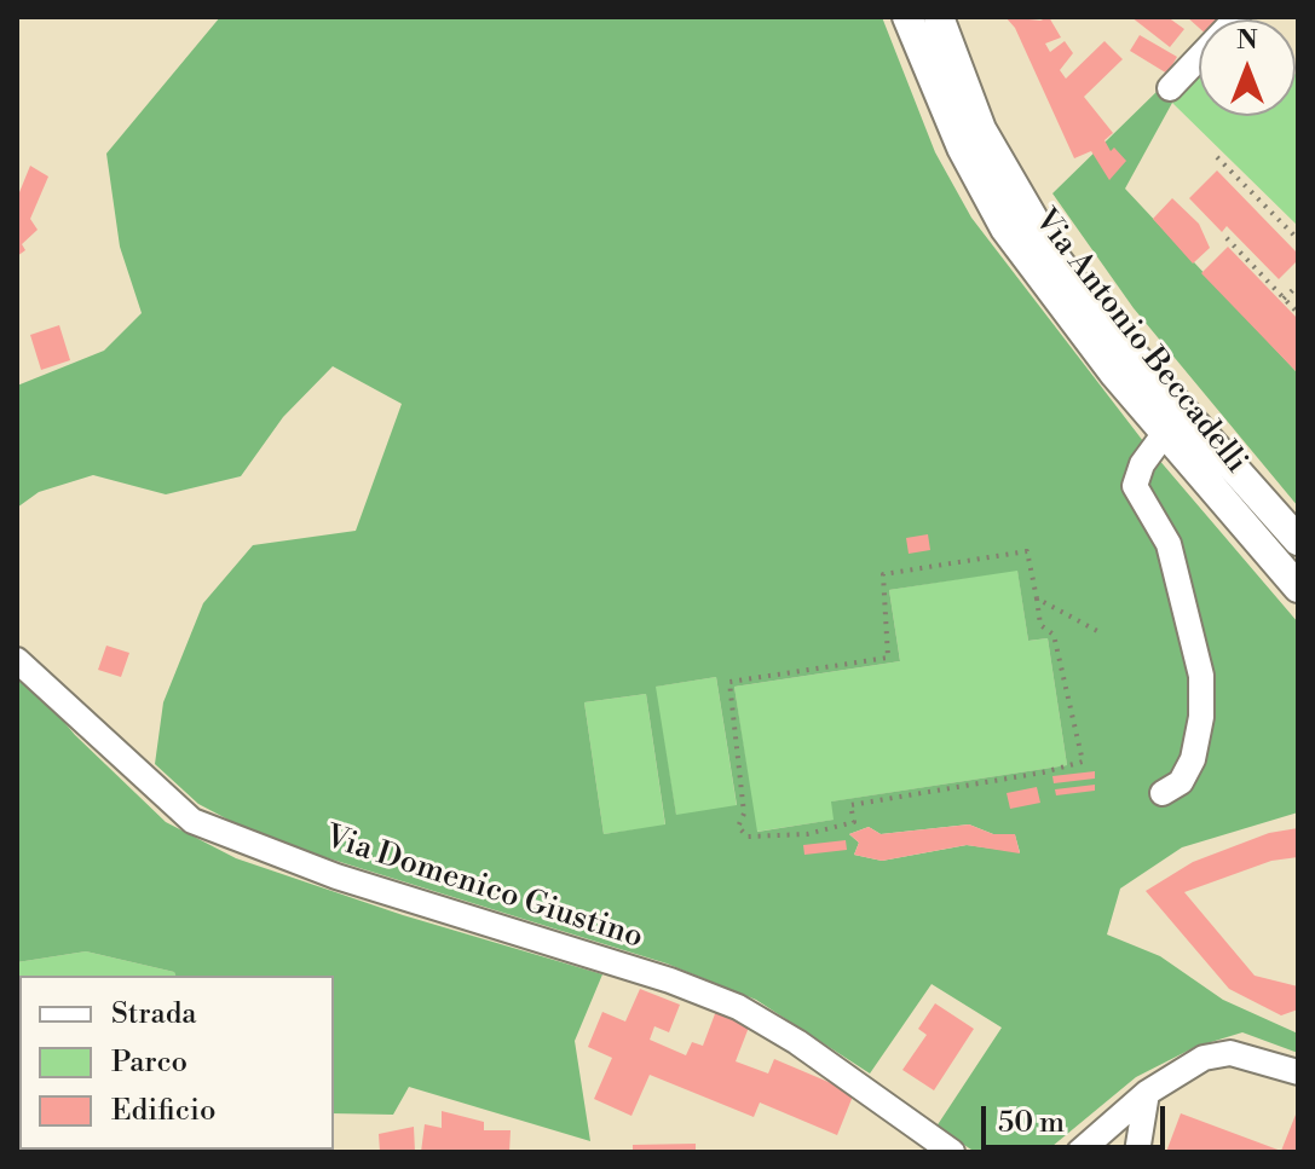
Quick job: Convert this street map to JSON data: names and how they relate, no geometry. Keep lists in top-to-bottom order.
{
  "streets": {
    "main road": ["Via Antonio Beccadelli"],
    "lane": ["Via Domenico Giustino"]
  },
  "legend": ["Strada", "Parco", "Edificio"],
  "scale_bar": "50 m",
  "north": "top"
}
